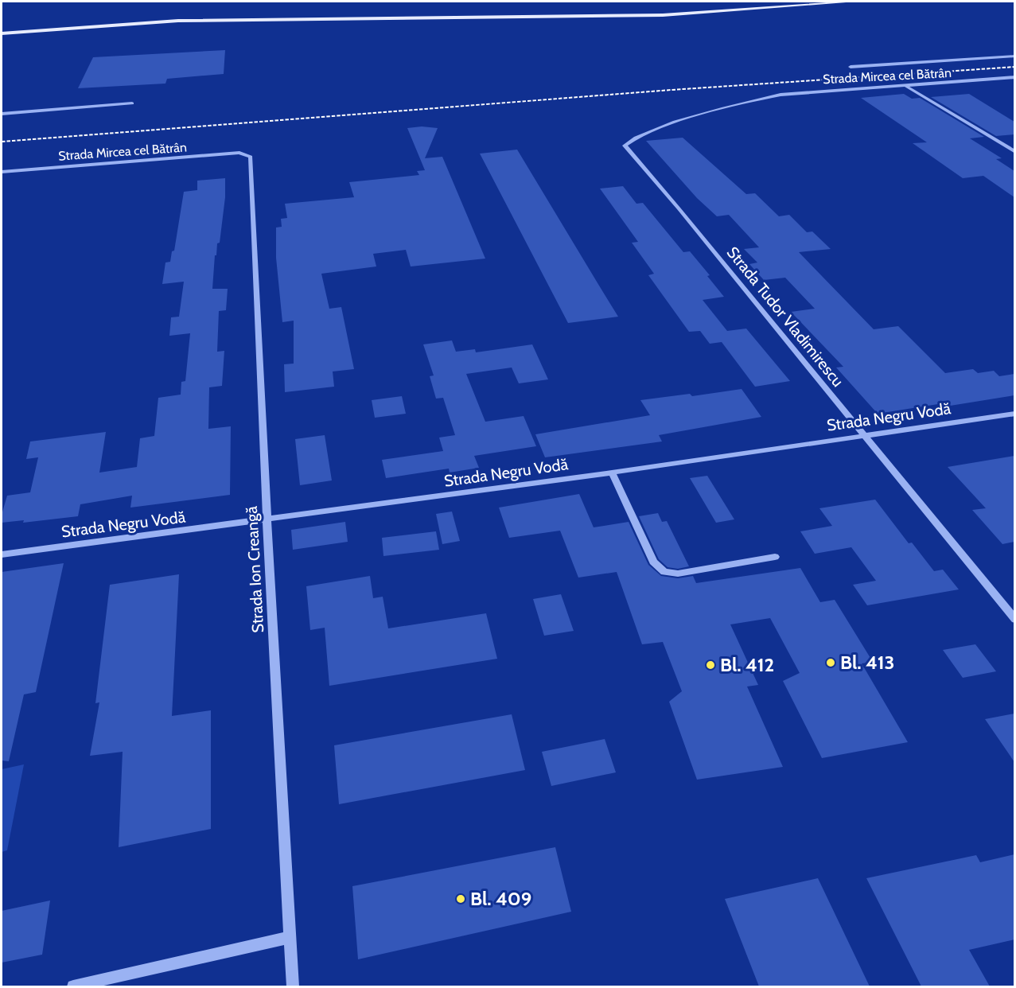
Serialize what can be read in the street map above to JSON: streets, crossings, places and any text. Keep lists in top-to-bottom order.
{
  "streets": {
    "street": [
      "Strada Mircea cel Bătrân",
      "Strada Tudor Vladimirescu",
      "Strada Negru Vodă",
      "Strada Ion Creangă"
    ]
  },
  "crossings": [
    ["Strada Mircea cel Bătrân", "Strada Tudor Vladimirescu"],
    ["Strada Mircea cel Bătrân", "Strada Ion Creangă"],
    ["Strada Tudor Vladimirescu", "Strada Negru Vodă"],
    ["Strada Negru Vodă", "Strada Ion Creangă"]
  ],
  "places": ["Bl. 413", "Bl. 412", "Bl. 409"]
}
